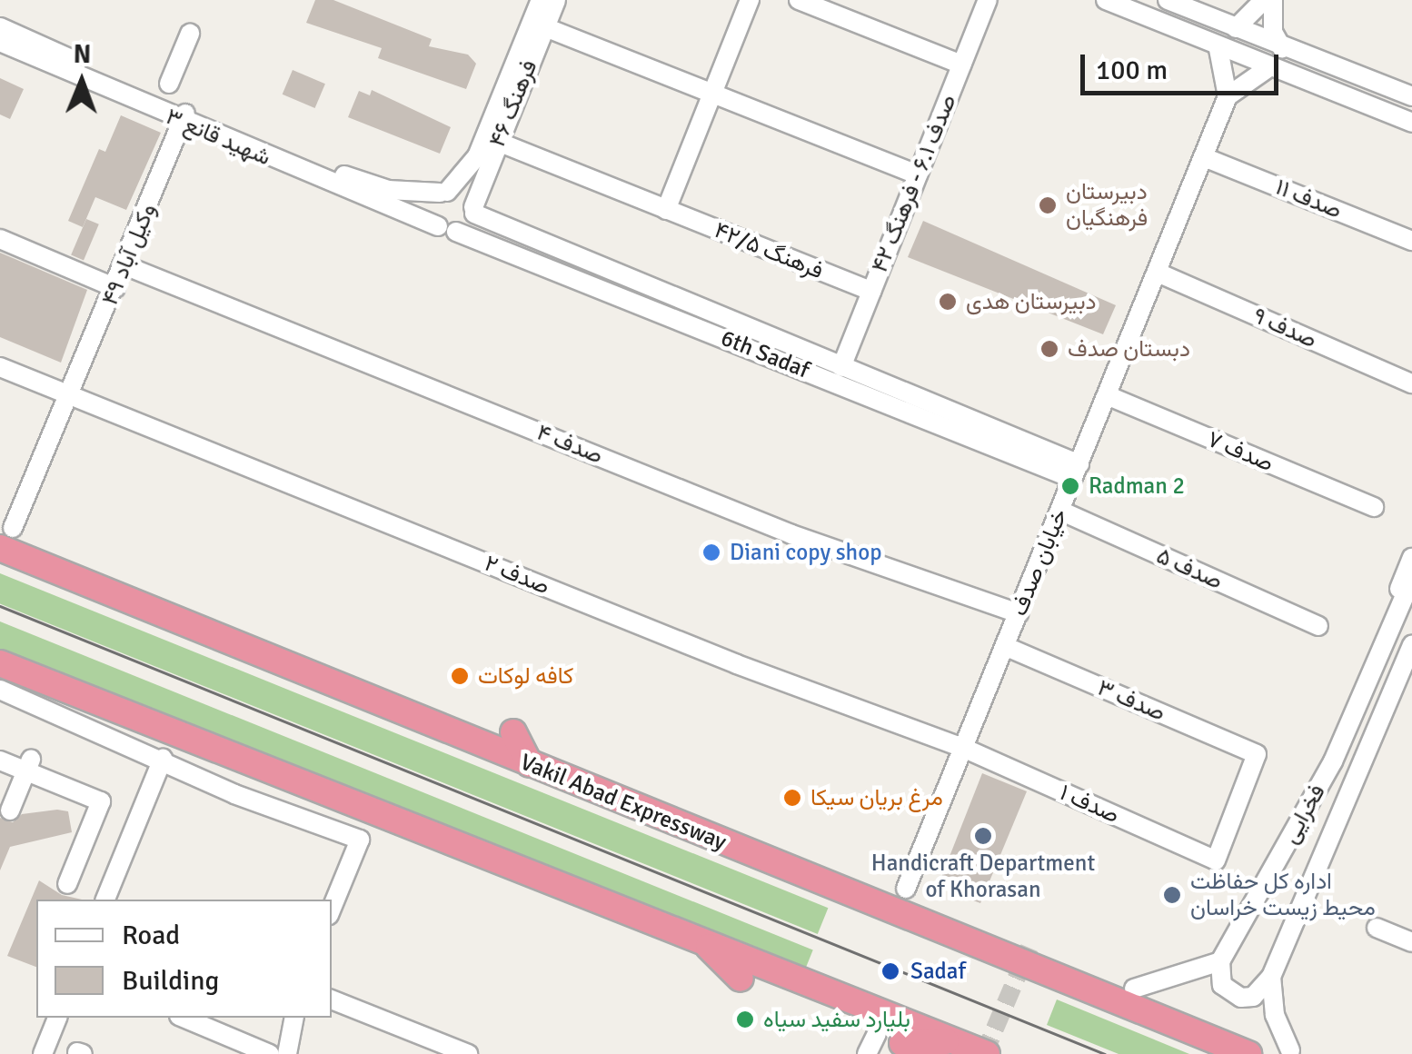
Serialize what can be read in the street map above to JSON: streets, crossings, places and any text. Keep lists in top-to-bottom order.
{
  "streets": {
    "highway": ["Vakil Abad Expressway"],
    "street": [
      "فرهنگ ۴۶",
      "شهید قانع ۳",
      "صدف ۶.۱ - فرهنگ ۴۲",
      "صدف ۱۱",
      "فرهنگ ۴۲/۵",
      "وکیل آباد ۴۹",
      "صدف ۹",
      "6th Sadaf",
      "صدف ۴",
      "صدف ۷",
      "خیابان صدف",
      "صدف ۵",
      "صدف ۲",
      "صدف ۳",
      "صدف ۱",
      "فخرایی"
    ]
  },
  "crossings": [
    ["فرهنگ ۴۶", "شهید قانع ۳"],
    ["فرهنگ ۴۶", "فرهنگ ۴۲/۵"],
    ["فرهنگ ۴۶", "6th Sadaf"],
    ["شهید قانع ۳", "وکیل آباد ۴۹"],
    ["شهید قانع ۳", "6th Sadaf"],
    ["صدف ۶.۱ - فرهنگ ۴۲", "فرهنگ ۴۲/۵"],
    ["صدف ۶.۱ - فرهنگ ۴۲", "6th Sadaf"],
    ["صدف ۱۱", "خیابان صدف"],
    ["وکیل آباد ۴۹", "صدف ۴"],
    ["وکیل آباد ۴۹", "صدف ۲"],
    ["وکیل آباد ۴۹", "Vakil Abad Expressway"],
    ["صدف ۹", "خیابان صدف"],
    ["6th Sadaf", "خیابان صدف"],
    ["صدف ۴", "خیابان صدف"],
    ["صدف ۷", "خیابان صدف"],
    ["خیابان صدف", "صدف ۵"],
    ["خیابان صدف", "صدف ۲"],
    ["خیابان صدف", "صدف ۳"],
    ["خیابان صدف", "صدف ۱"],
    ["صدف ۲", "صدف ۱"],
    ["صدف ۳", "صدف ۱"]
  ],
  "places": [
    "دبیرستان فرهنگیان",
    "دبیرستان هدی",
    "دبستان صدف",
    "Radman 2",
    "Diani copy shop",
    "کافه لوکات",
    "مرغ بریان سیکا",
    "Handicraft Department of Khorasan",
    "اداره کل حفاظت محیط زیست خراسان",
    "Sadaf",
    "بلیارد سفید سیاه"
  ],
  "legend": ["Road", "Building"],
  "scale_bar": "100 m",
  "north": "top"
}
